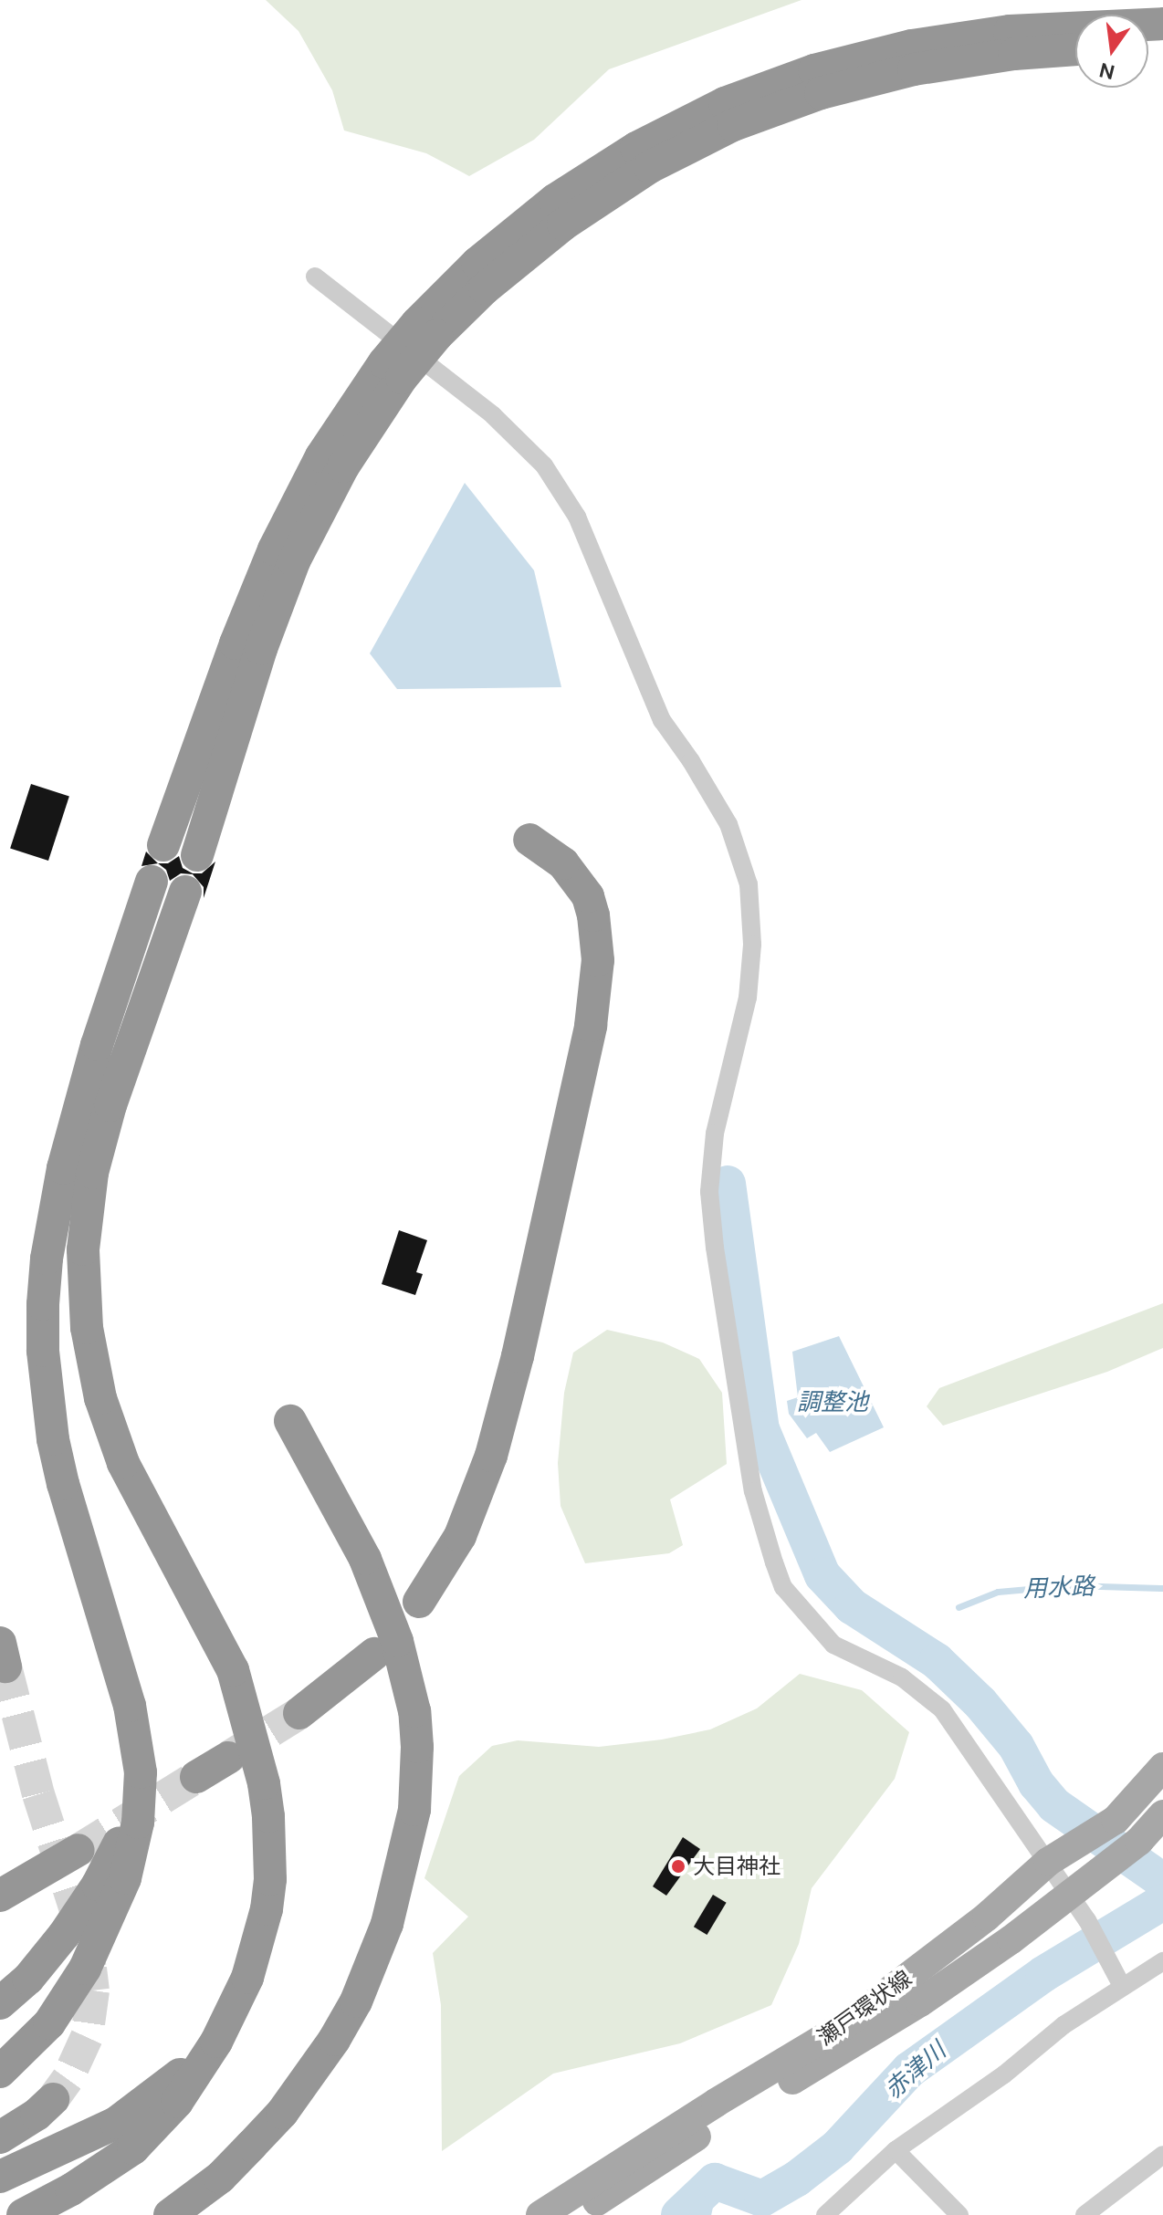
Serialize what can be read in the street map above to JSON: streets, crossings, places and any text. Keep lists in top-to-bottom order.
{
  "streets": {
    "main road": ["瀬戸環状線"]
  },
  "water": ["調整池", "用水路", "赤津川"],
  "places": ["大目神社"],
  "north": "bottom"
}
